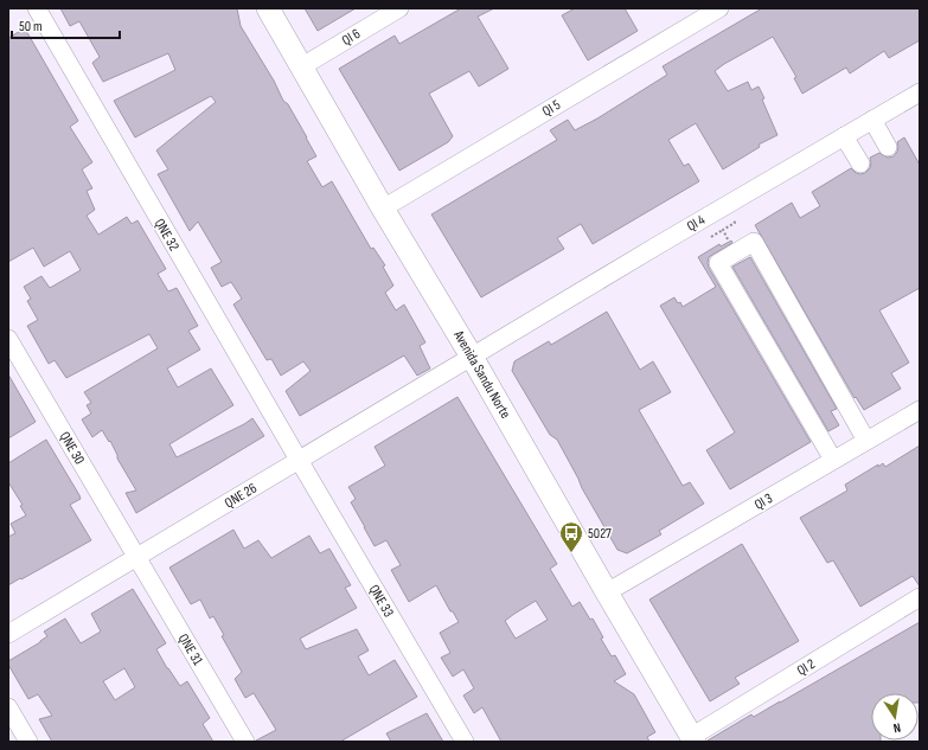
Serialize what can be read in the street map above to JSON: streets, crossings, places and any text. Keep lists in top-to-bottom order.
{
  "streets": {
    "main road": ["Avenida Sandu Norte"],
    "street": [
      "QI 6",
      "QI 5",
      "QI 4",
      "QNE 32",
      "QNE 30",
      "QNE 26",
      "QI 3",
      "QNE 33",
      "QNE 31",
      "QI 2"
    ]
  },
  "crossings": [
    ["QI 6", "Avenida Sandu Norte"],
    ["QI 5", "Avenida Sandu Norte"],
    ["QI 4", "Avenida Sandu Norte"],
    ["QI 4", "QNE 26"],
    ["QNE 32", "QNE 26"],
    ["QNE 32", "QNE 33"],
    ["Avenida Sandu Norte", "QNE 26"],
    ["Avenida Sandu Norte", "QI 3"],
    ["Avenida Sandu Norte", "QI 2"],
    ["QNE 30", "QNE 26"],
    ["QNE 30", "QNE 31"],
    ["QNE 26", "QNE 33"],
    ["QNE 26", "QNE 31"]
  ],
  "places": {
    "bus stop": ["5027"]
  },
  "scale_bar": "50 m",
  "north": "bottom"
}
